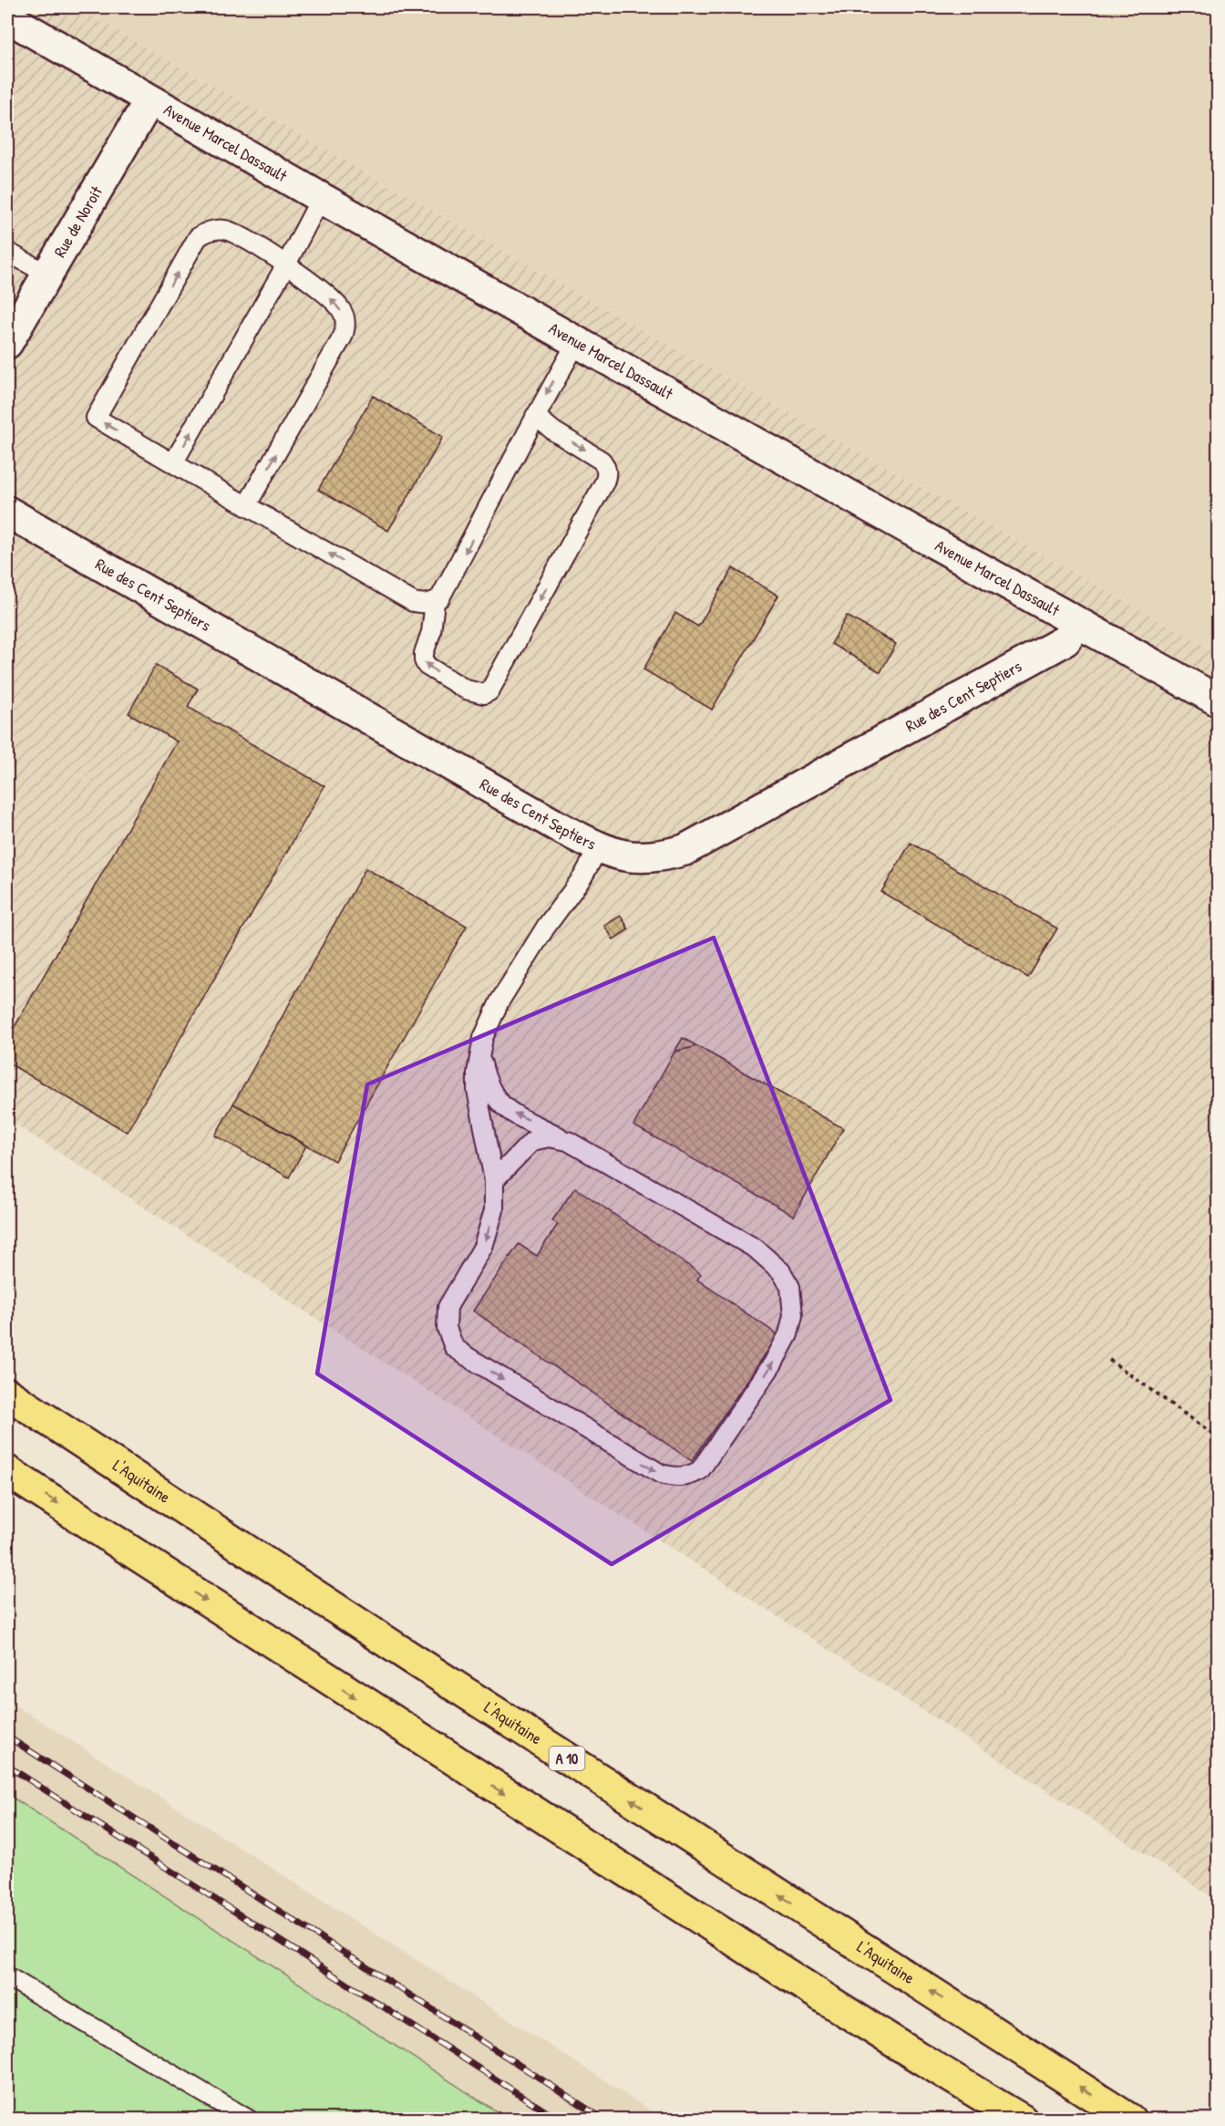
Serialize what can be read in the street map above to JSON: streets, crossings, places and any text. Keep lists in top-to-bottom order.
{
  "streets": {
    "highway": ["L'Aquitaine", "A 10"],
    "street": ["Avenue Marcel Dassault", "Rue de Noroit", "Rue des Cent Septiers"]
  },
  "crossings": [
    ["Avenue Marcel Dassault", "Rue de Noroit"],
    ["Avenue Marcel Dassault", "Rue des Cent Septiers"]
  ]
}
